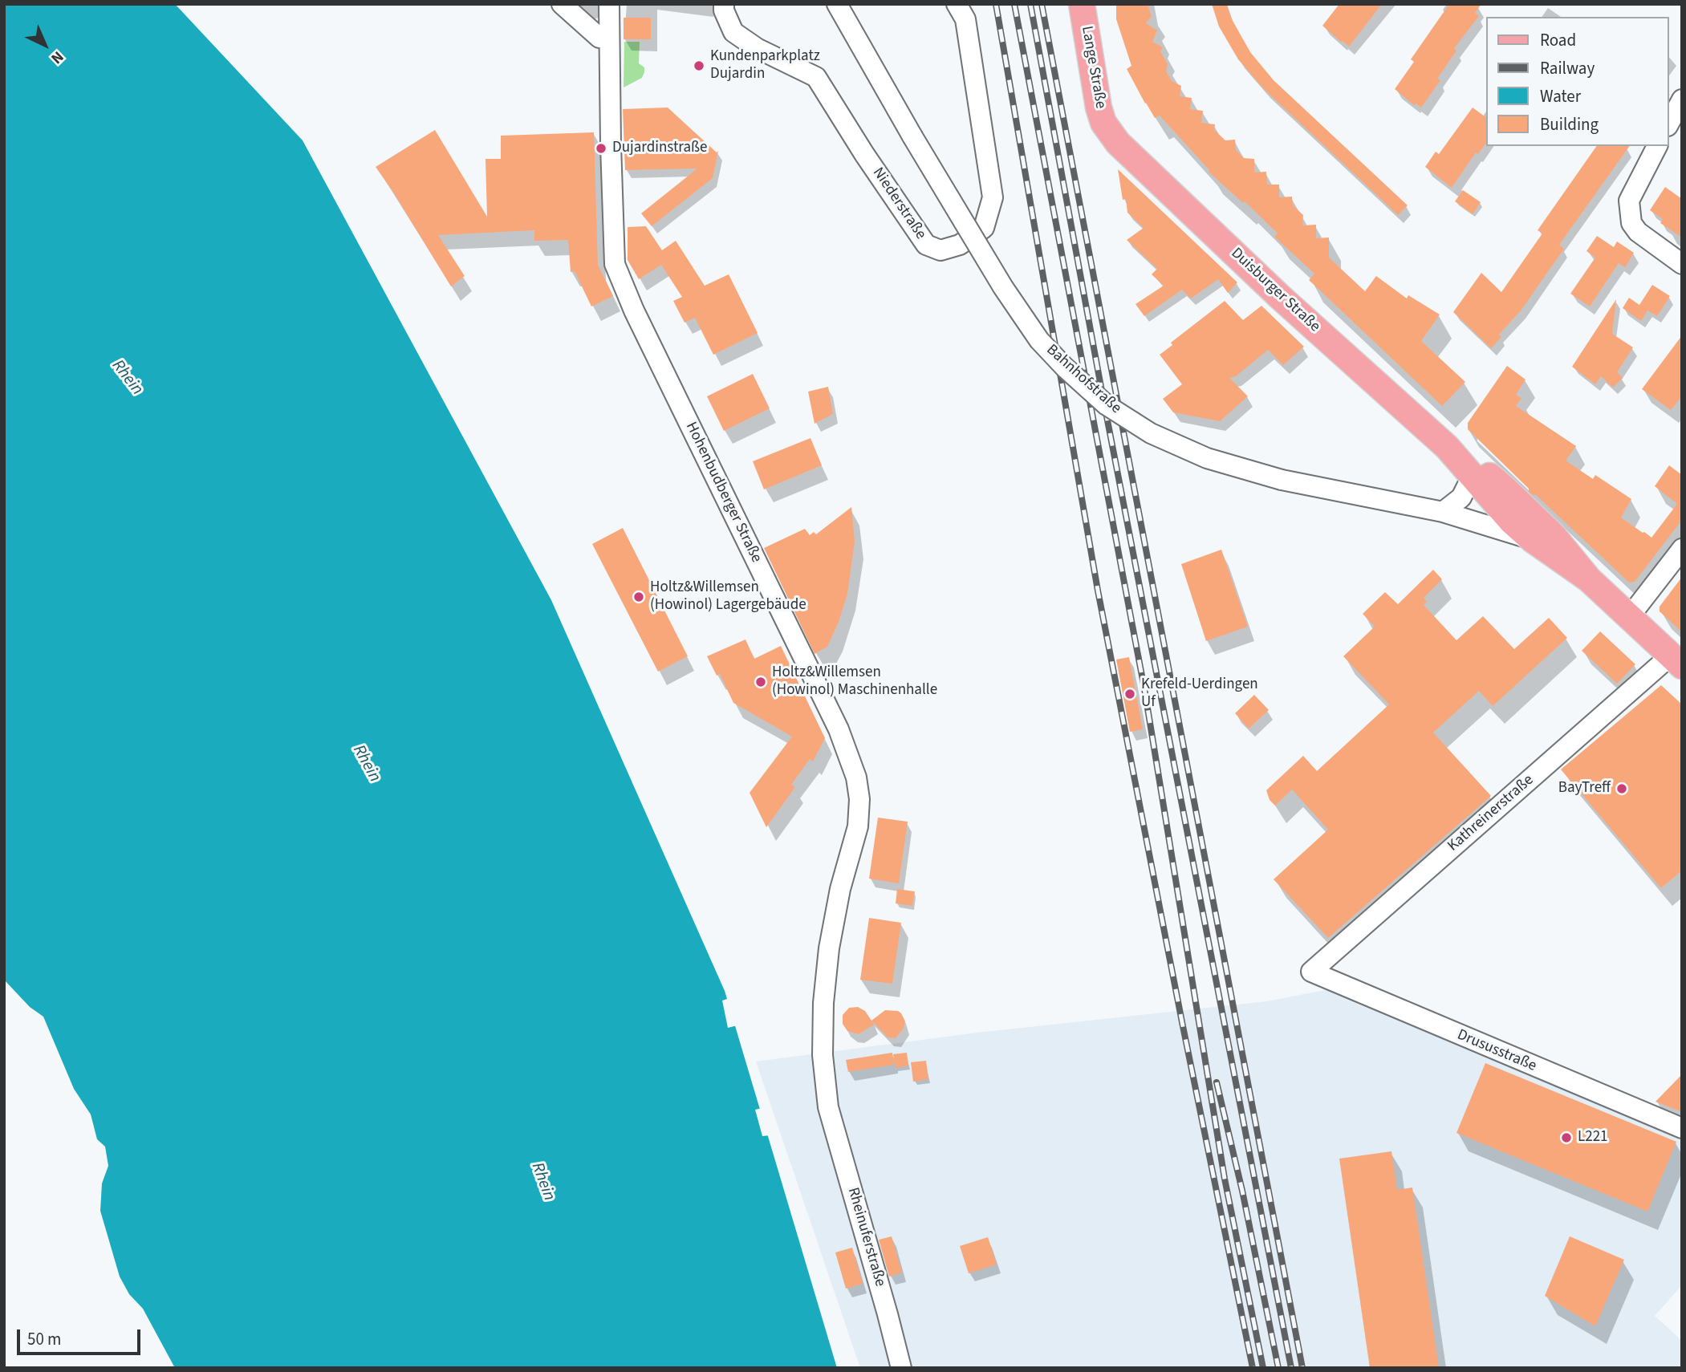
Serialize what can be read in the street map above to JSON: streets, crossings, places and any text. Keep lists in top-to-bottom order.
{
  "streets": {
    "main road": ["Lange Straße", "Duisburger Straße", "Bahnhofstraße"],
    "street": [
      "Niederstraße",
      "Hohenbudberger Straße",
      "Kathreinerstraße",
      "Drususstraße",
      "Rheinuferstraße"
    ]
  },
  "crossings": [
    ["Lange Straße", "Duisburger Straße"],
    ["Duisburger Straße", "Bahnhofstraße"],
    ["Duisburger Straße", "Kathreinerstraße"],
    ["Hohenbudberger Straße", "Rheinuferstraße"],
    ["Kathreinerstraße", "Drususstraße"]
  ],
  "water": ["Rhein"],
  "places": [
    "Kundenparkplatz Dujardin",
    "Dujardinstraße",
    "Holtz&Willemsen (Howinol) Lagergebäude",
    "Holtz&Willemsen (Howinol) Maschinenhalle",
    "Krefeld-Uerdingen Uf",
    "BayTreff",
    "L221"
  ],
  "legend": [
    "Road",
    "Railway",
    "Water",
    "Building"
  ],
  "scale_bar": "50 m",
  "north": "bottom right"
}
